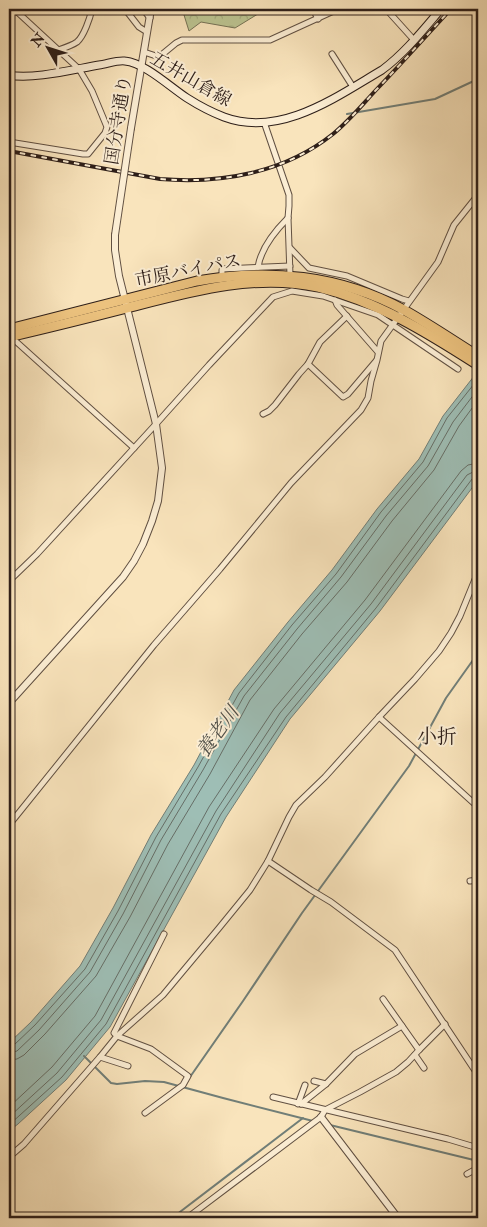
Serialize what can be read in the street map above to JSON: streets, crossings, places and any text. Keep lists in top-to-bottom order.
{
  "streets": {
    "highway": ["市原バイパス"],
    "main road": ["五井山倉線"],
    "street": ["国分寺通り"]
  },
  "crossings": [
    ["五井山倉線", "国分寺通り"],
    ["国分寺通り", "市原バイパス"]
  ],
  "districts": ["小折"],
  "water": ["養老川"],
  "north": "top left"
}
